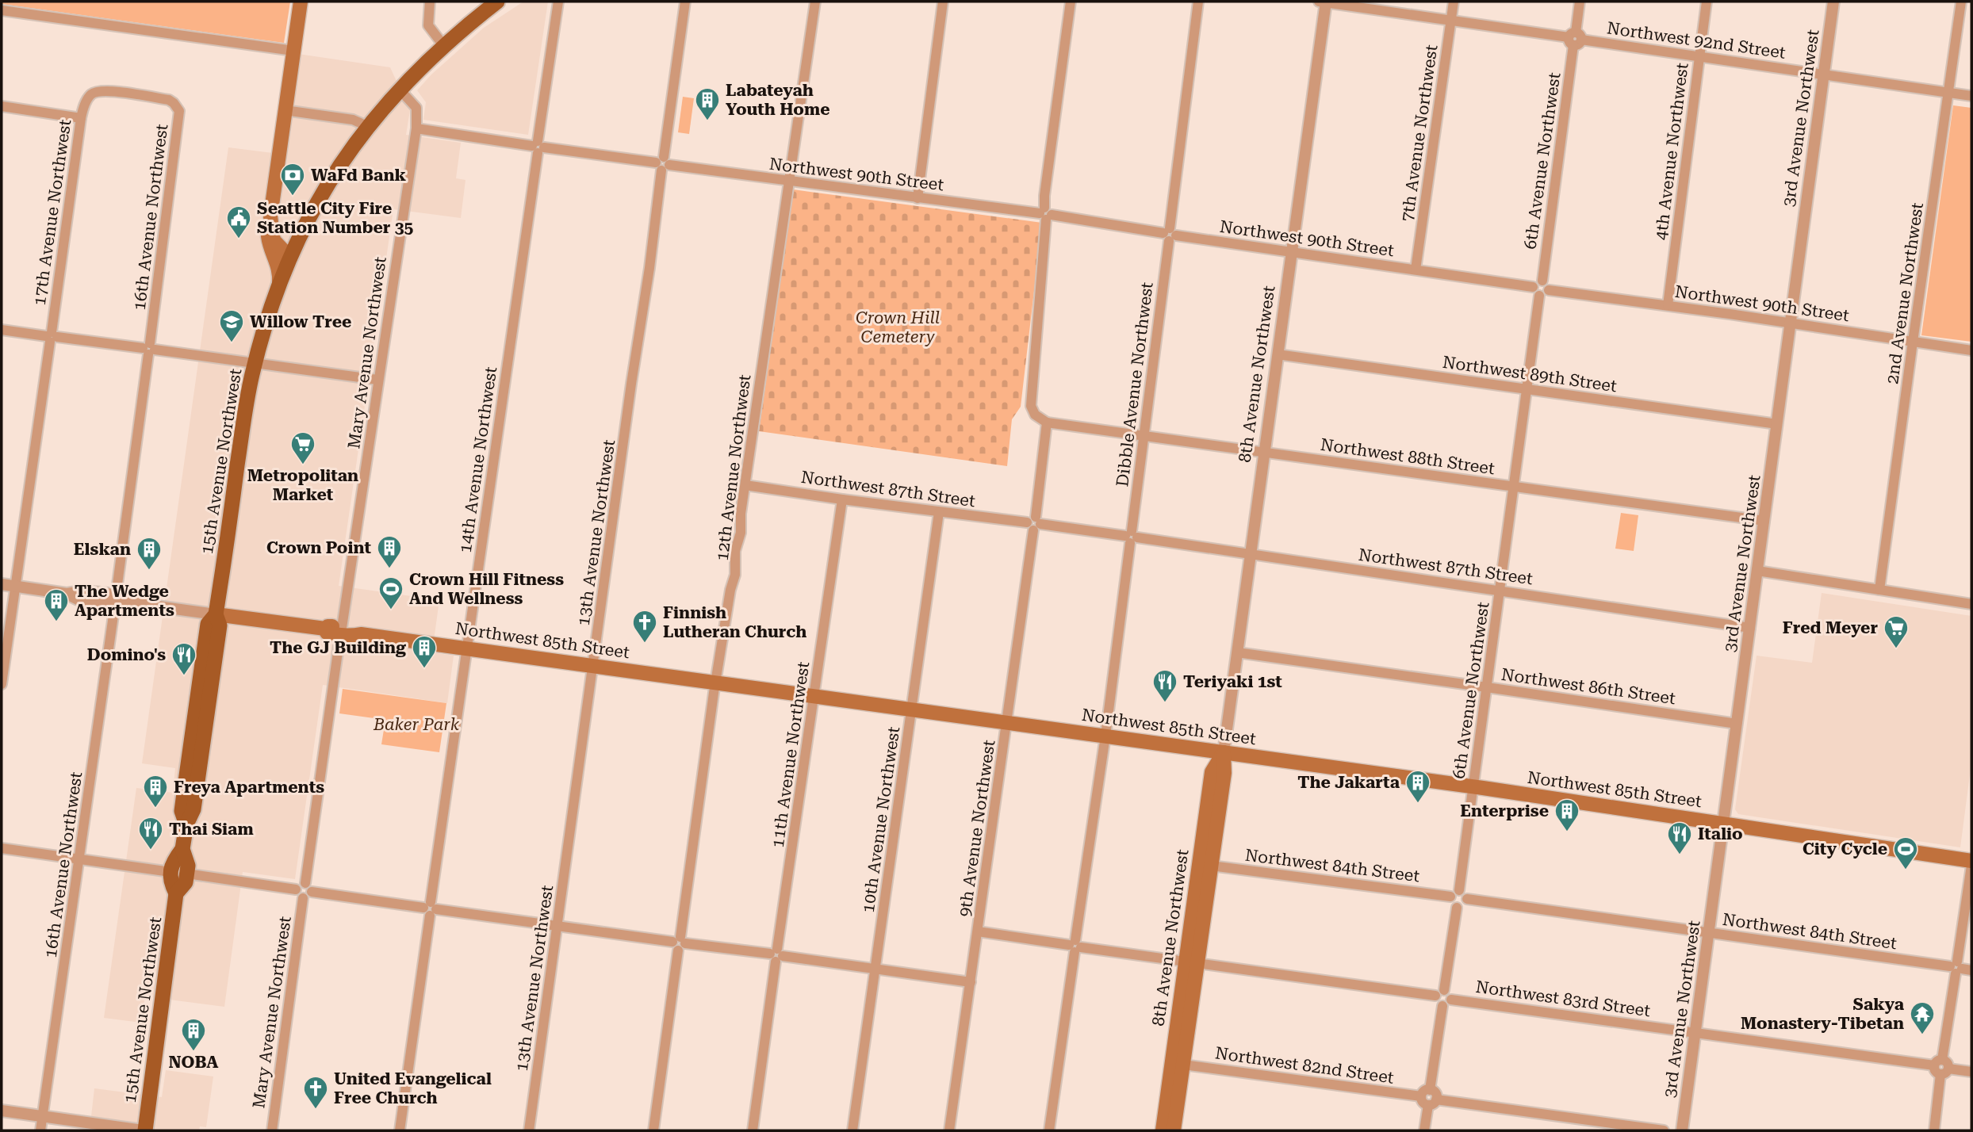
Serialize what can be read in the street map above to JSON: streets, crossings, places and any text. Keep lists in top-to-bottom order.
{
  "streets": {
    "main road": ["8th Avenue Northwest", "15th Avenue Northwest", "Northwest 85th Street"],
    "street": [
      "Northwest 92nd Street",
      "3rd Avenue Northwest",
      "7th Avenue Northwest",
      "4th Avenue Northwest",
      "6th Avenue Northwest",
      "Northwest 90th Street",
      "17th Avenue Northwest",
      "16th Avenue Northwest",
      "2nd Avenue Northwest",
      "Mary Avenue Northwest",
      "Northwest 89th Street",
      "Dibble Avenue Northwest",
      "Northwest 88th Street",
      "14th Avenue Northwest",
      "12th Avenue Northwest",
      "Northwest 87th Street",
      "13th Avenue Northwest",
      "Northwest 86th Street",
      "11th Avenue Northwest",
      "10th Avenue Northwest",
      "9th Avenue Northwest",
      "Northwest 84th Street",
      "Northwest 83rd Street",
      "Northwest 82nd Street"
    ]
  },
  "crossings": [
    ["Northwest 92nd Street", "3rd Avenue Northwest"],
    ["Northwest 92nd Street", "7th Avenue Northwest"],
    ["Northwest 92nd Street", "4th Avenue Northwest"],
    ["Northwest 92nd Street", "6th Avenue Northwest"],
    ["Northwest 92nd Street", "2nd Avenue Northwest"],
    ["Northwest 92nd Street", "8th Avenue Northwest"],
    ["3rd Avenue Northwest", "Northwest 90th Street"],
    ["3rd Avenue Northwest", "Northwest 89th Street"],
    ["3rd Avenue Northwest", "Northwest 88th Street"],
    ["3rd Avenue Northwest", "Northwest 87th Street"],
    ["3rd Avenue Northwest", "Northwest 85th Street"],
    ["3rd Avenue Northwest", "Northwest 86th Street"],
    ["3rd Avenue Northwest", "Northwest 84th Street"],
    ["3rd Avenue Northwest", "Northwest 83rd Street"],
    ["7th Avenue Northwest", "Northwest 90th Street"],
    ["4th Avenue Northwest", "Northwest 90th Street"],
    ["6th Avenue Northwest", "Northwest 90th Street"],
    ["6th Avenue Northwest", "Northwest 89th Street"],
    ["6th Avenue Northwest", "Northwest 88th Street"],
    ["6th Avenue Northwest", "Northwest 87th Street"],
    ["6th Avenue Northwest", "Northwest 85th Street"],
    ["6th Avenue Northwest", "Northwest 86th Street"],
    ["6th Avenue Northwest", "Northwest 84th Street"],
    ["Northwest 90th Street", "2nd Avenue Northwest"],
    ["Northwest 90th Street", "Mary Avenue Northwest"],
    ["Northwest 90th Street", "8th Avenue Northwest"],
    ["Northwest 90th Street", "Dibble Avenue Northwest"],
    ["Northwest 90th Street", "14th Avenue Northwest"],
    ["Northwest 90th Street", "12th Avenue Northwest"],
    ["Northwest 90th Street", "13th Avenue Northwest"],
    ["17th Avenue Northwest", "16th Avenue Northwest"],
    ["17th Avenue Northwest", "Northwest 85th Street"],
    ["16th Avenue Northwest", "Northwest 85th Street"],
    ["Mary Avenue Northwest", "15th Avenue Northwest"],
    ["Mary Avenue Northwest", "Northwest 85th Street"],
    ["8th Avenue Northwest", "Northwest 89th Street"],
    ["8th Avenue Northwest", "Northwest 88th Street"],
    ["8th Avenue Northwest", "Northwest 87th Street"],
    ["8th Avenue Northwest", "Northwest 85th Street"],
    ["8th Avenue Northwest", "Northwest 86th Street"],
    ["8th Avenue Northwest", "Northwest 84th Street"],
    ["8th Avenue Northwest", "Northwest 82nd Street"],
    ["Dibble Avenue Northwest", "Northwest 88th Street"],
    ["Dibble Avenue Northwest", "Northwest 87th Street"],
    ["Dibble Avenue Northwest", "Northwest 85th Street"],
    ["Northwest 88th Street", "9th Avenue Northwest"],
    ["14th Avenue Northwest", "Northwest 85th Street"],
    ["15th Avenue Northwest", "Northwest 85th Street"],
    ["12th Avenue Northwest", "Northwest 87th Street"],
    ["12th Avenue Northwest", "Northwest 85th Street"],
    ["Northwest 87th Street", "11th Avenue Northwest"],
    ["Northwest 87th Street", "10th Avenue Northwest"],
    ["Northwest 87th Street", "9th Avenue Northwest"],
    ["13th Avenue Northwest", "Northwest 85th Street"],
    ["Northwest 85th Street", "11th Avenue Northwest"],
    ["Northwest 85th Street", "10th Avenue Northwest"],
    ["Northwest 85th Street", "9th Avenue Northwest"]
  ],
  "parks": ["Crown Hill Cemetery", "Baker Park"],
  "places": {
    "building": [
      "Labateyah Youth Home",
      "Crown Point",
      "Elskan",
      "The Wedge Apartments",
      "The GJ Building",
      "The Jakarta",
      "Freya Apartments",
      "Enterprise",
      "NOBA"
    ],
    "bank": ["WaFd Bank"],
    "public building": ["Seattle City Fire Station Number 35"],
    "school or university": ["Willow Tree"],
    "supermarket": ["Metropolitan Market", "Fred Meyer"],
    "sports": ["Crown Hill Fitness And Wellness", "City Cycle"],
    "church": ["Finnish Lutheran Church", "United Evangelical Free Church"],
    "restaurant": [
      "Domino's",
      "Teriyaki 1st",
      "Thai Siam",
      "Italio"
    ],
    "temple": ["Sakya Monastery-Tibetan"]
  }
}
